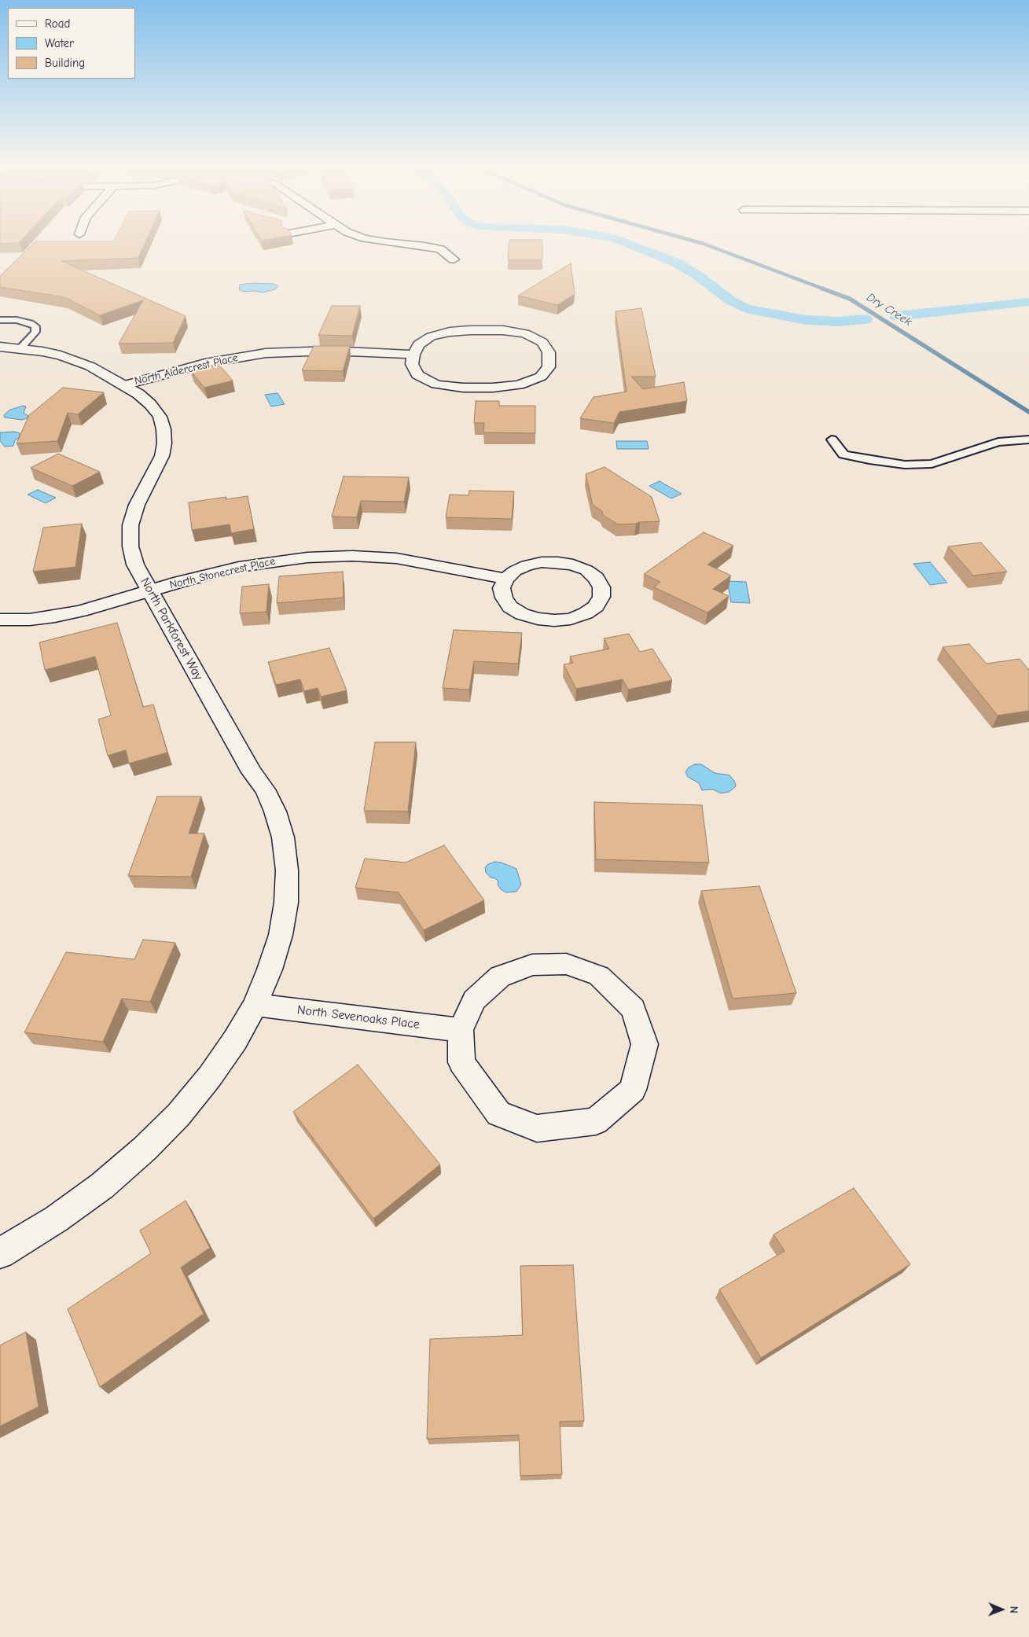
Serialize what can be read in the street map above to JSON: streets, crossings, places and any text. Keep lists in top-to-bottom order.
{
  "streets": {
    "street": [
      "North Aldercrest Place",
      "North Stonecrest Place",
      "North Parkforest Way",
      "North Sevenoaks Place"
    ]
  },
  "crossings": [
    ["North Aldercrest Place", "North Parkforest Way"],
    ["North Stonecrest Place", "North Parkforest Way"],
    ["North Parkforest Way", "North Sevenoaks Place"]
  ],
  "water": ["Dry Creek"],
  "legend": ["Road", "Water", "Building"],
  "north": "right"
}
